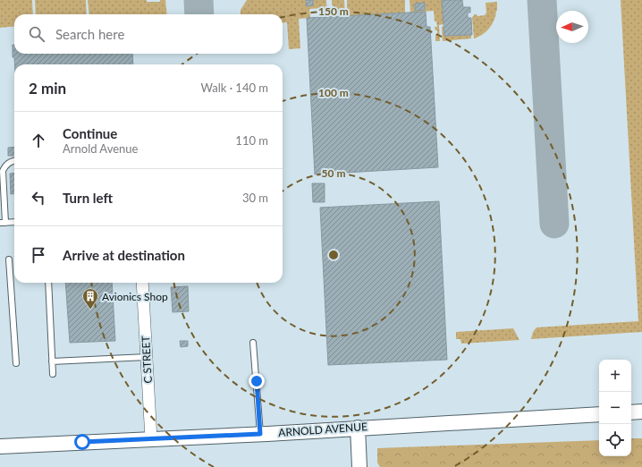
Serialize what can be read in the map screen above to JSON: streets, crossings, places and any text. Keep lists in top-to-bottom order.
{
  "streets": {
    "street": ["C STREET", "ARNOLD AVENUE"]
  },
  "crossings": [
    ["C STREET", "ARNOLD AVENUE"]
  ],
  "places": {
    "building": ["Avionics Shop"]
  },
  "north": "left",
  "page": {
    "search": "Search here",
    "heading": ["2 min", "Walk · 140 m"],
    "list": [
      ["Continue", "Arnold Avenue", "110 m"],
      ["Turn left", "30 m"],
      "Arrive at destination"
    ],
    "map_buttons": ["+", "−"]
  },
  "rings": ["150 m", "100 m", "50 m"]
}
